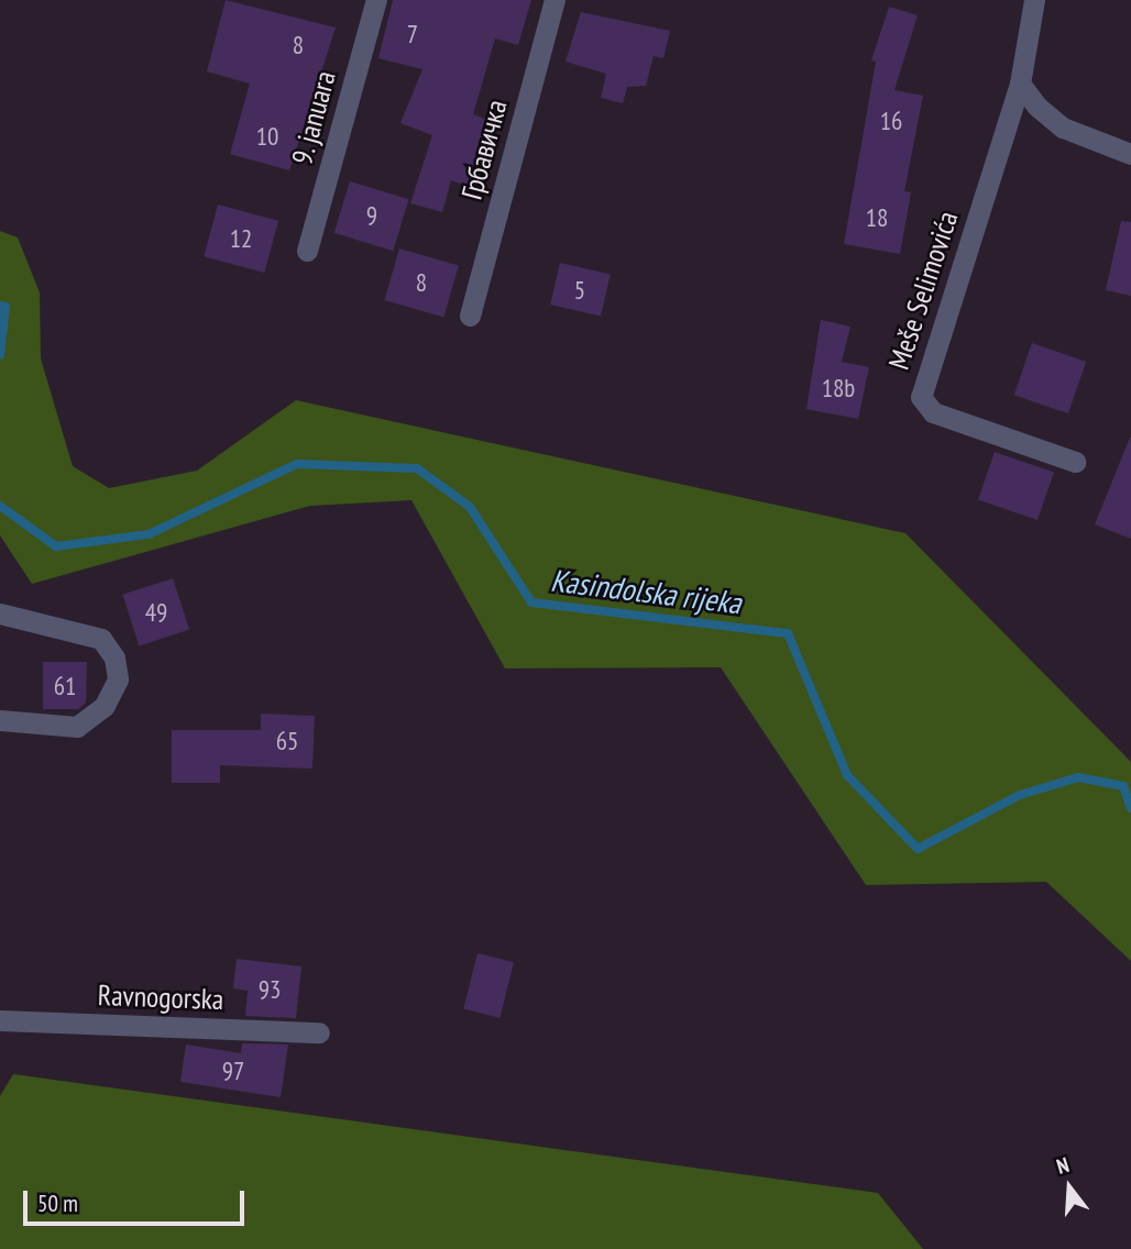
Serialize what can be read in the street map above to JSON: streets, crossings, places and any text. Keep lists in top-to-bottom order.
{
  "streets": {
    "street": [
      "9. januara",
      "Грбавичка",
      "Meše Selimovića",
      "Ravnogorska"
    ]
  },
  "water": ["Kasindolska rijeka"],
  "house_numbers": [
    "7",
    "8",
    "16",
    "10",
    "9",
    "18",
    "12",
    "8",
    "5",
    "18b",
    "49",
    "61",
    "65",
    "93",
    "97"
  ],
  "scale_bar": "50 m",
  "north": "top"
}
